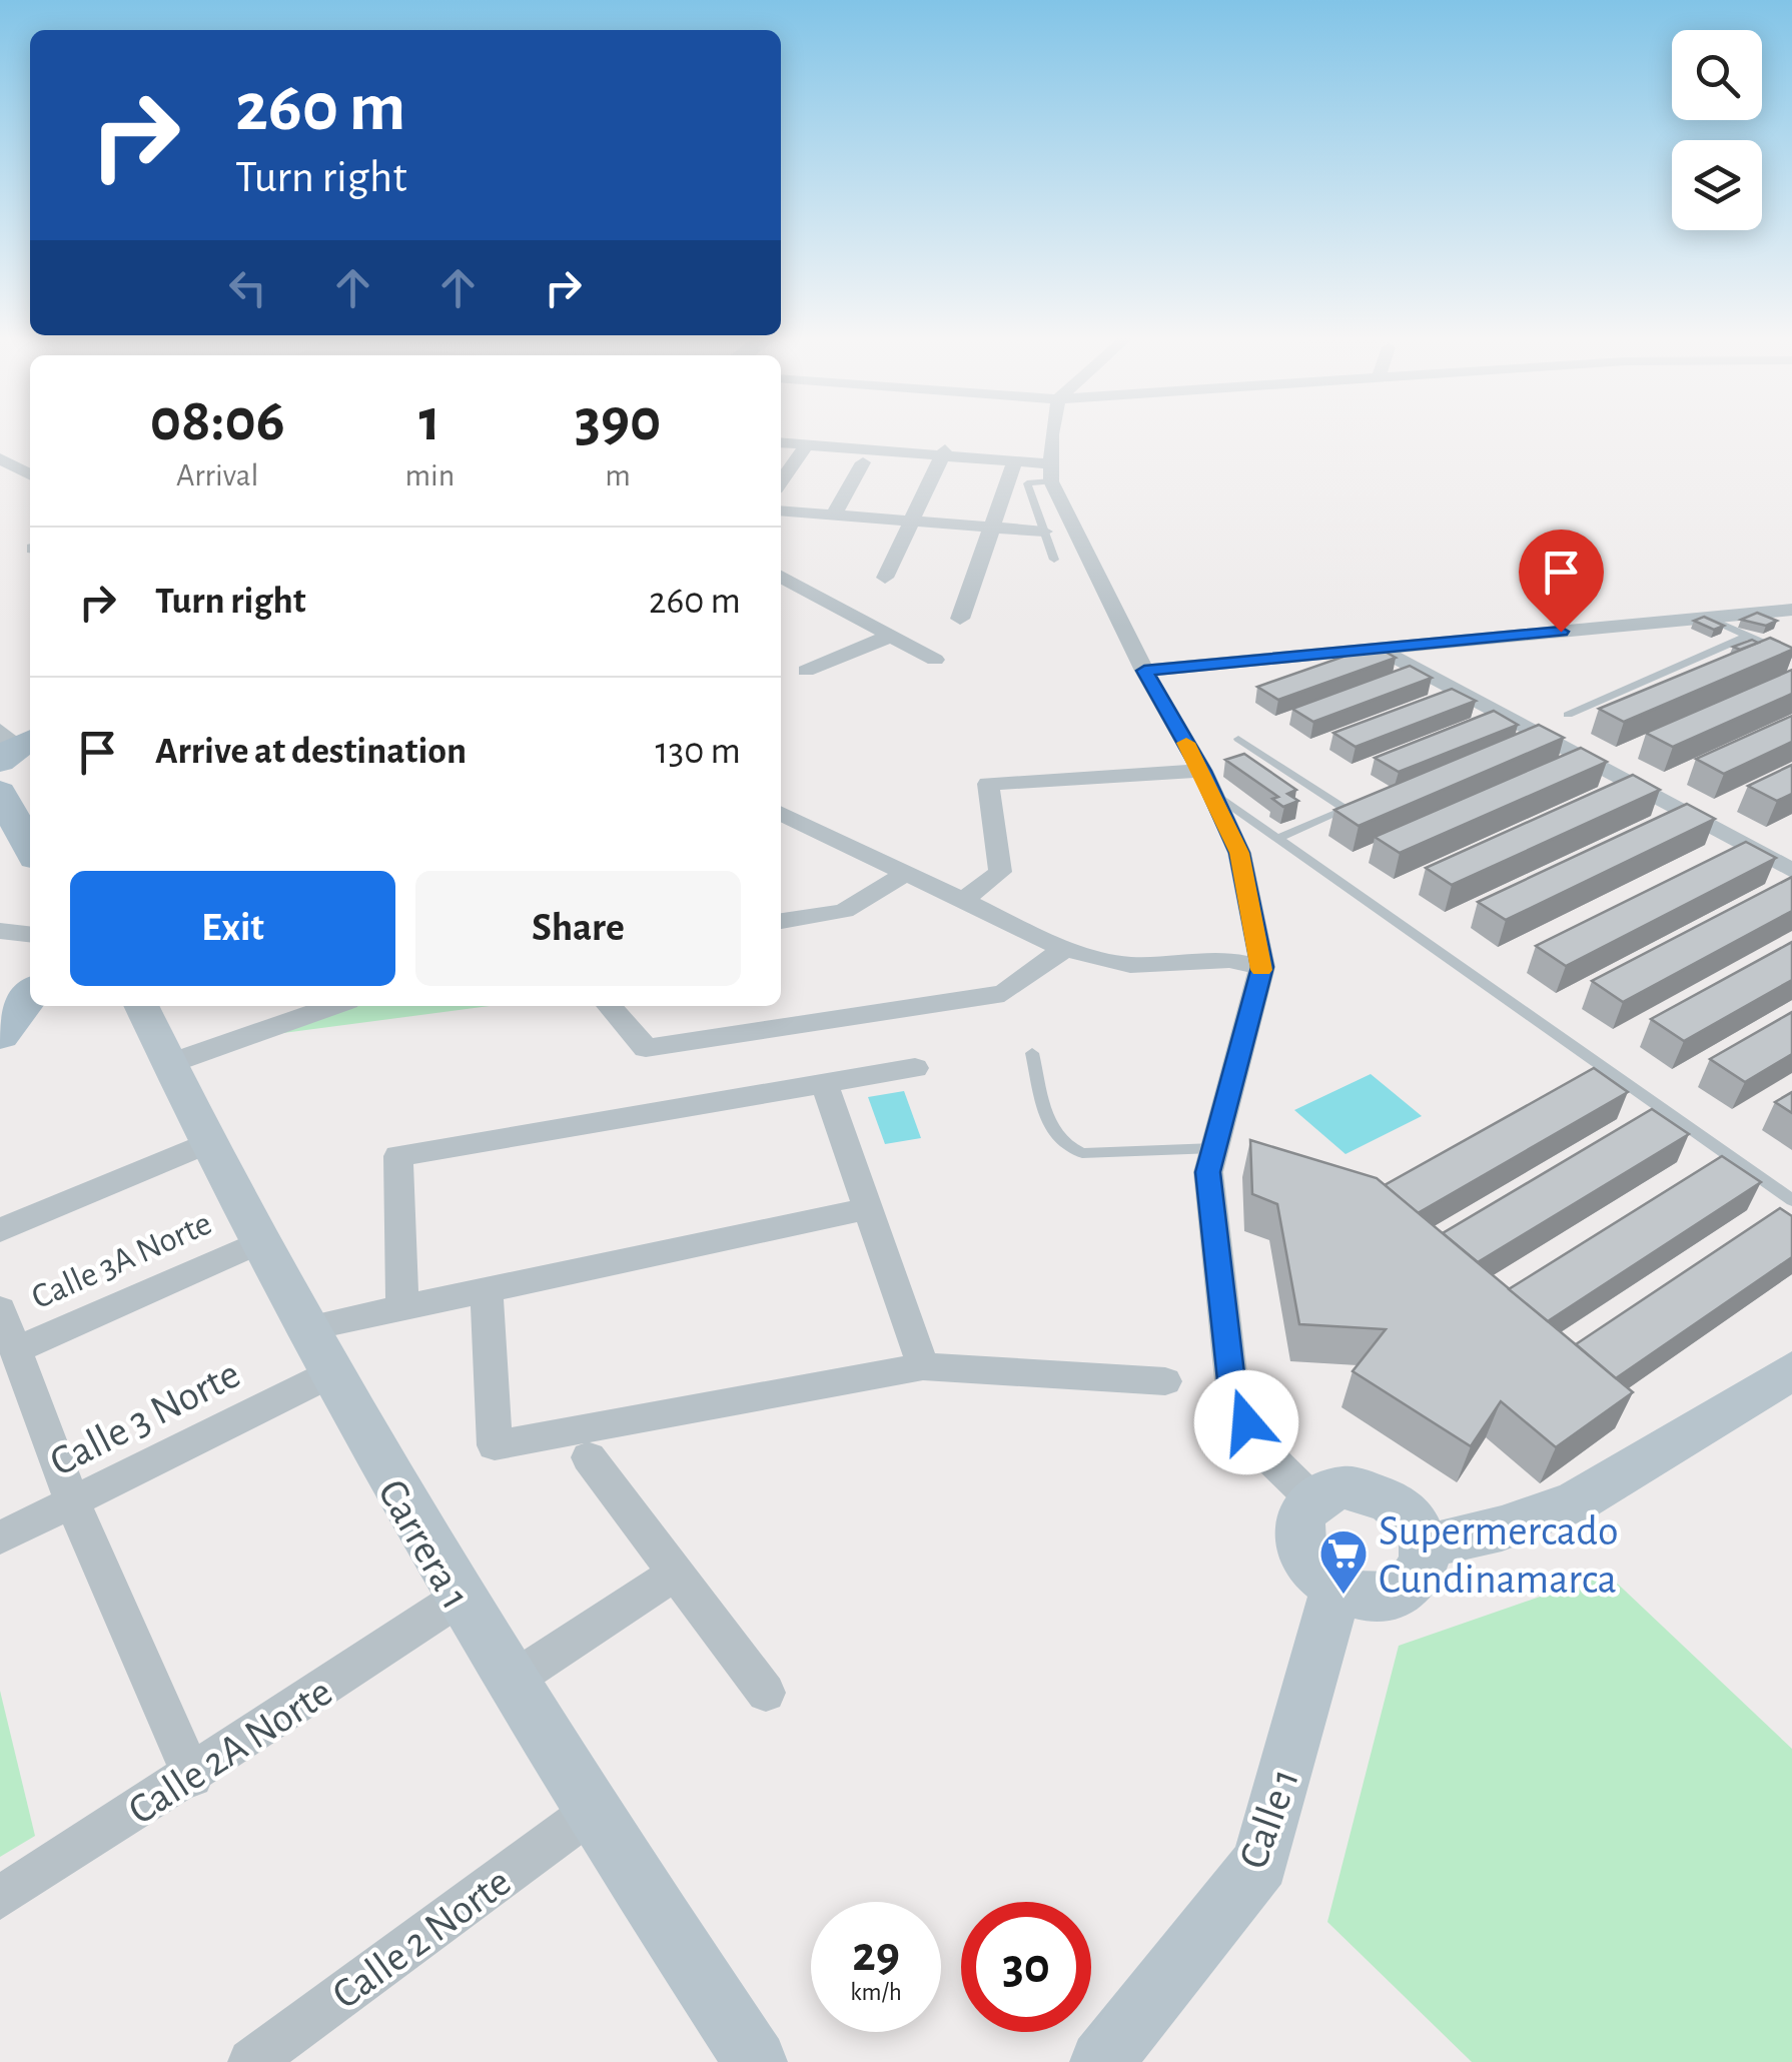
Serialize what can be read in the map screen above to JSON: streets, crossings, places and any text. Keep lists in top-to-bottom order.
{
  "streets": {
    "street": [
      "Calle 3A Norte",
      "Calle 3 Norte",
      "Carrera 1",
      "Calle 2A Norte",
      "Calle 1",
      "Calle 2 Norte"
    ]
  },
  "crossings": [
    ["Calle 3A Norte", "Carrera 1"],
    ["Calle 3 Norte", "Carrera 1"],
    ["Carrera 1", "Calle 2A Norte"],
    ["Carrera 1", "Calle 2 Norte"]
  ],
  "places": {
    "supermarket": ["Supermercado Cundinamarca"]
  },
  "page": {
    "turn": ["260 m", "Turn right"],
    "eta": [
      "08:06",
      "Arrival",
      "1",
      "min",
      "390",
      "m"
    ],
    "list": [
      {
        "name": "Turn right",
        "value": "260 m"
      },
      {
        "name": "Arrive at destination",
        "value": "130 m"
      }
    ],
    "buttons": ["Exit", "Share"],
    "speed": "29 km/h",
    "limit": "30"
  }
}
